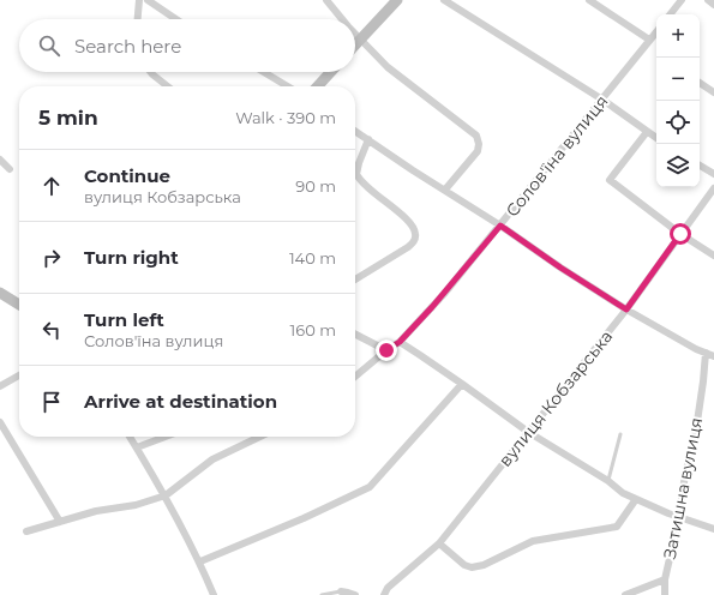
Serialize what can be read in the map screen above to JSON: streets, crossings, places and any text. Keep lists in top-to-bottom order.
{
  "streets": {
    "street": ["Солов'їна вулиця", "вулиця Кобзарська", "Затишна вулиця"]
  },
  "page": {
    "map_buttons": ["+", "−"],
    "search": "Search here",
    "heading": ["5 min", "Walk · 390 m"],
    "list": [
      ["Continue", "вулиця Кобзарська", "90 m"],
      ["Turn right", "140 m"],
      ["Turn left", "Солов'їна вулиця", "160 m"],
      "Arrive at destination"
    ]
  }
}
